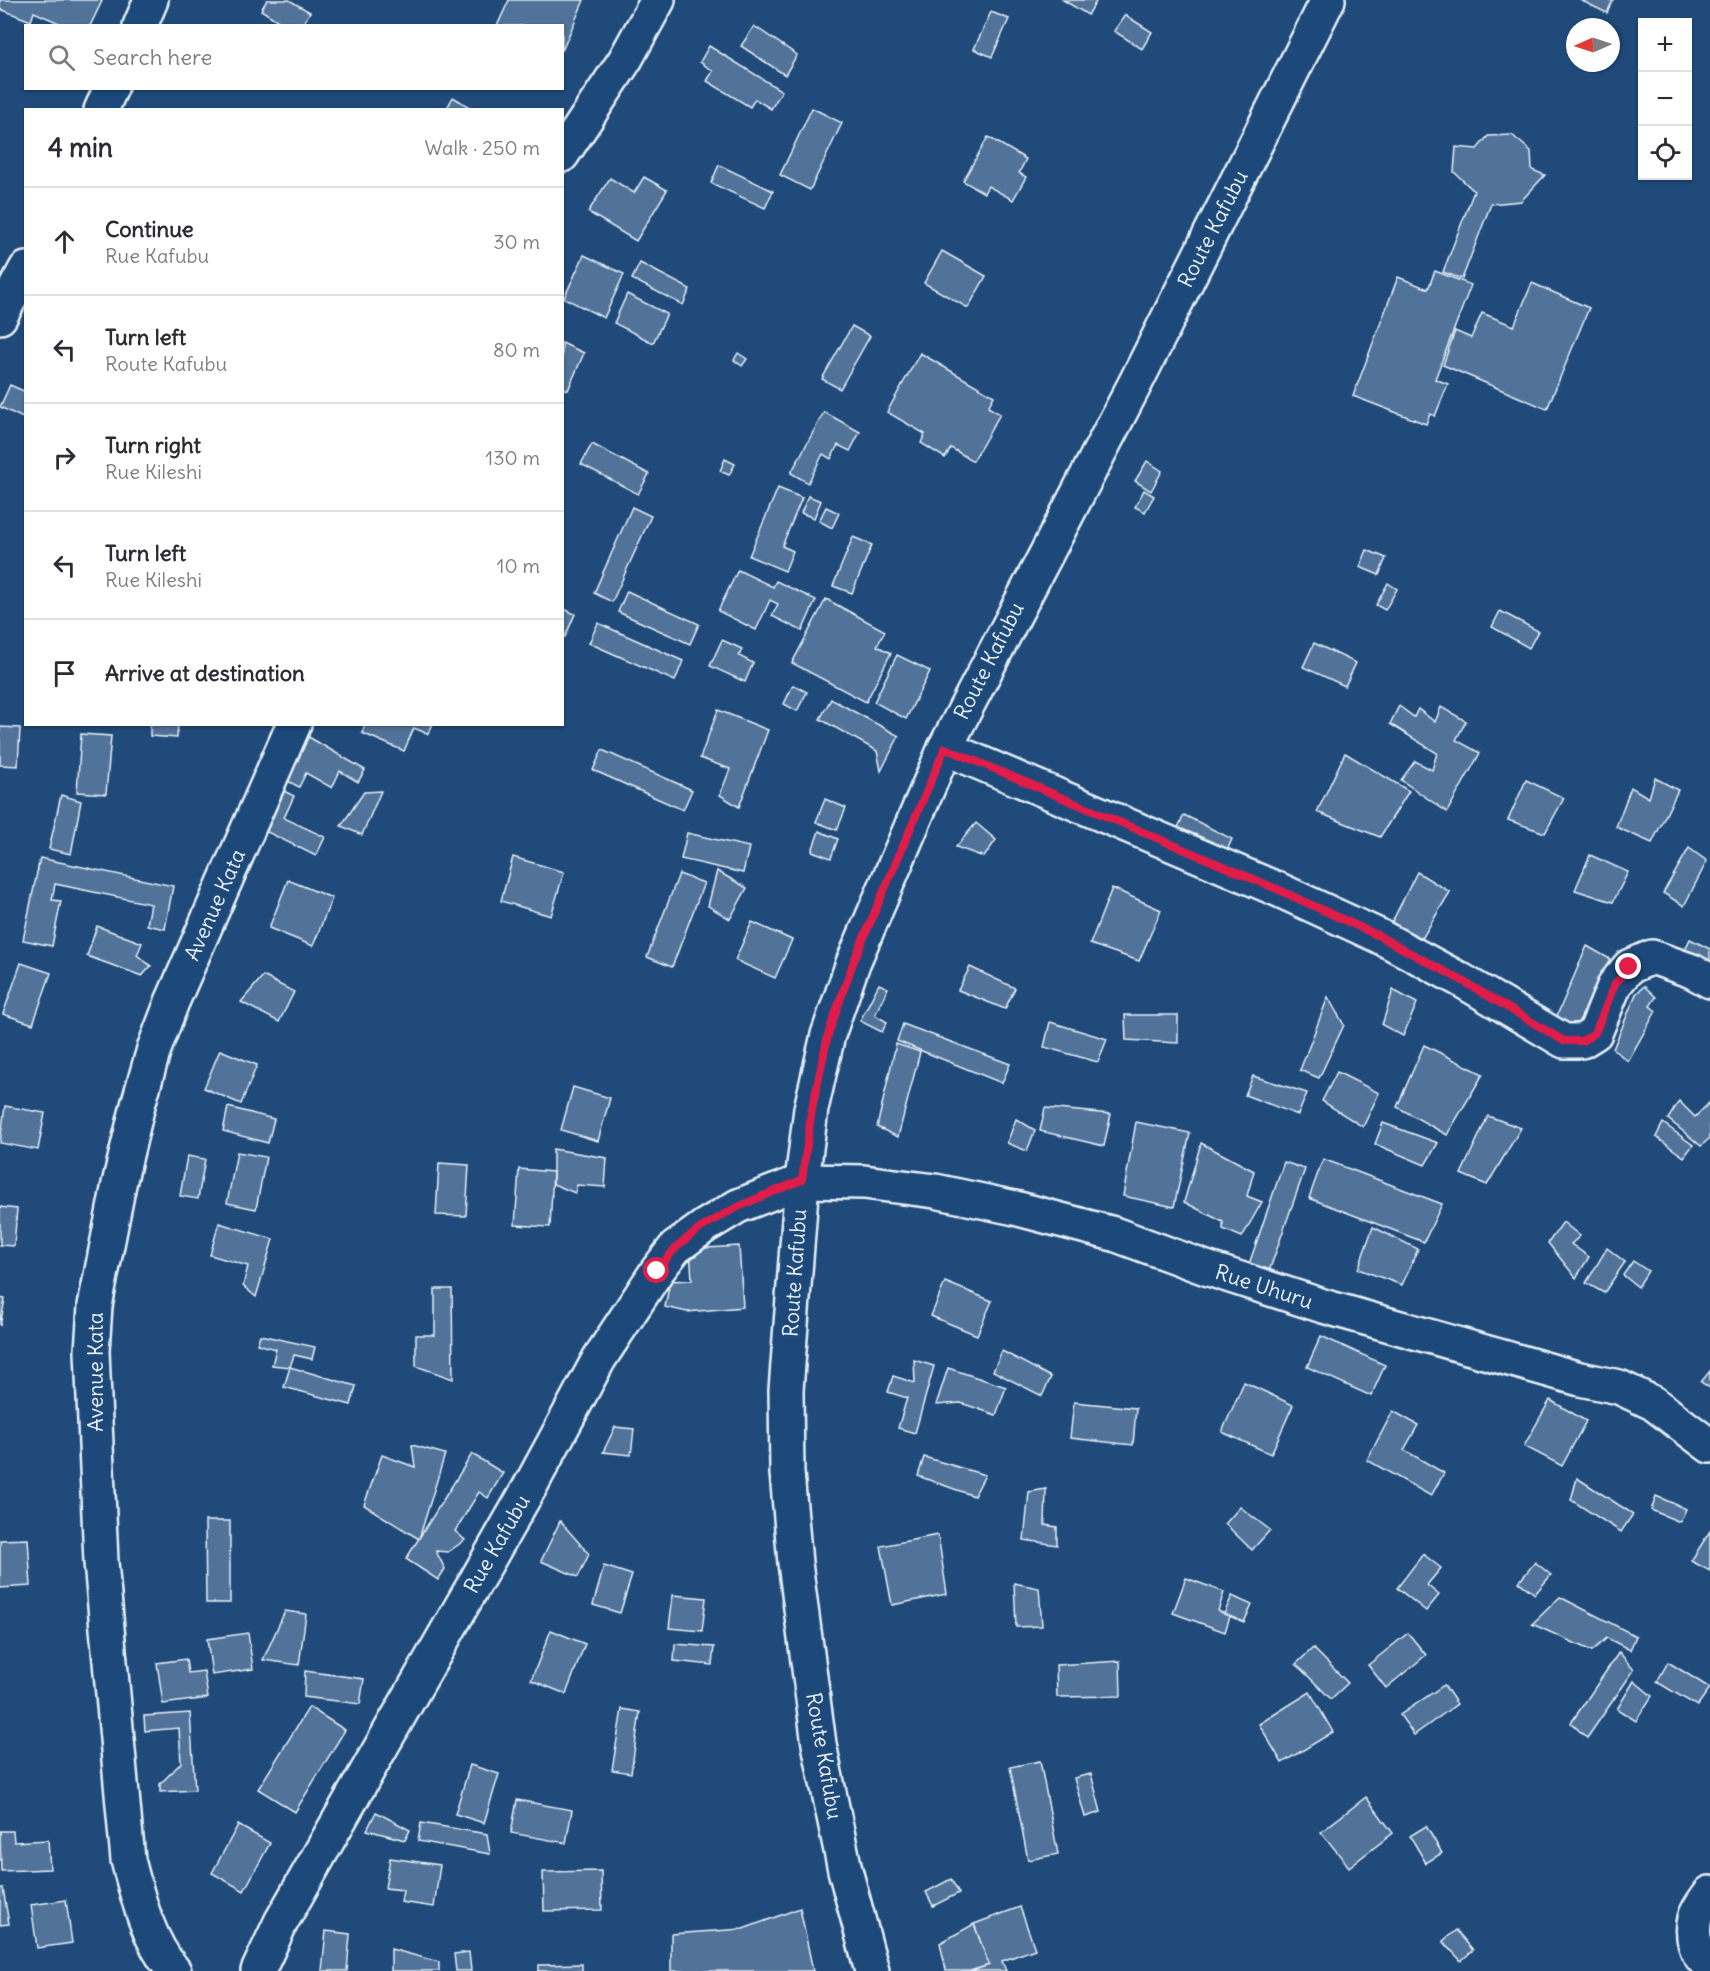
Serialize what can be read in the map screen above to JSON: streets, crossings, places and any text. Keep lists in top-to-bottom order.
{
  "streets": {
    "street": [
      "Route Kafubu",
      "Avenue Kata",
      "Rue Uhuru",
      "Rue Kafubu"
    ]
  },
  "crossings": [
    ["Route Kafubu", "Rue Uhuru"],
    ["Route Kafubu", "Rue Kafubu"],
    ["Rue Uhuru", "Rue Kafubu"]
  ],
  "north": "left",
  "page": {
    "map_buttons": ["+", "−"],
    "search": "Search here",
    "heading": ["4 min", "Walk · 250 m"],
    "list": [
      ["Continue", "Rue Kafubu", "30 m"],
      ["Turn left", "Route Kafubu", "80 m"],
      ["Turn right", "Rue Kileshi", "130 m"],
      ["Turn left", "Rue Kileshi", "10 m"],
      "Arrive at destination"
    ]
  }
}
